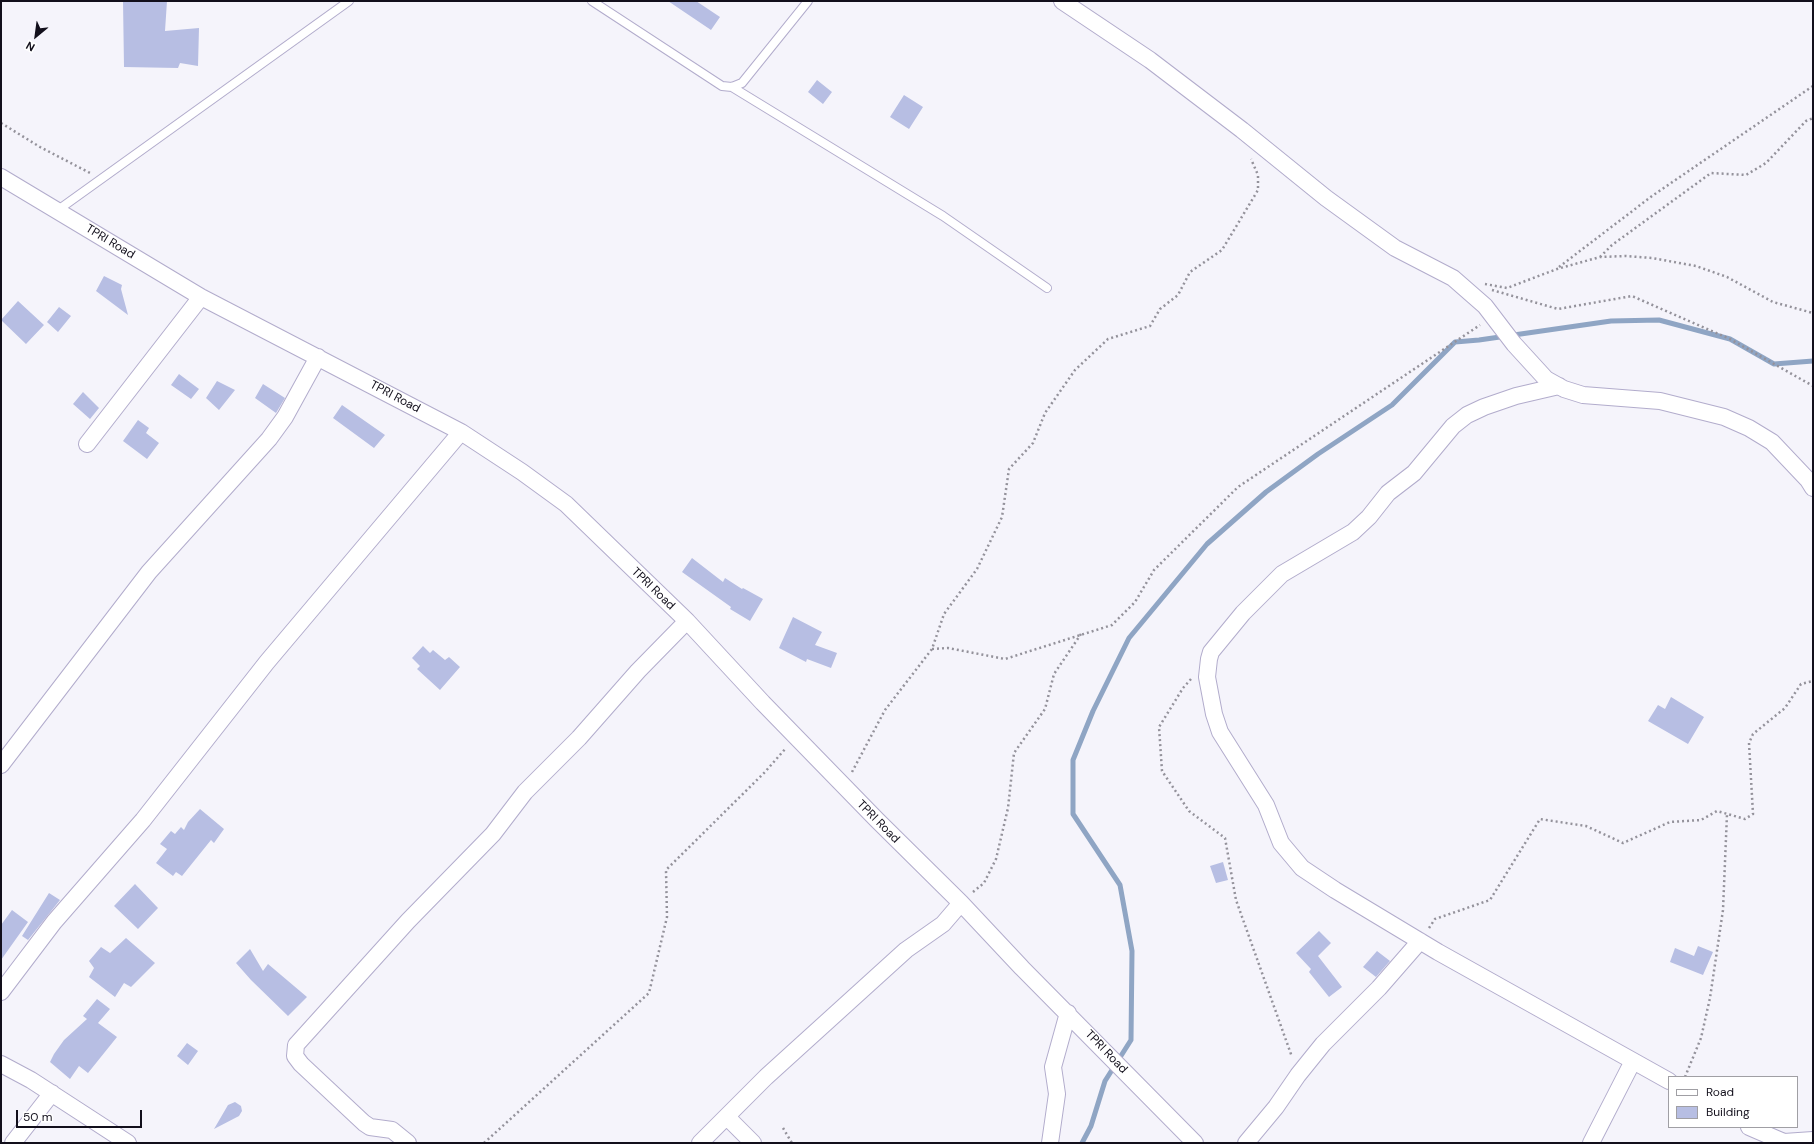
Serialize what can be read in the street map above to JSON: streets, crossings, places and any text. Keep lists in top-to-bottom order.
{
  "streets": {
    "street": ["TPRI Road"]
  },
  "legend": ["Road", "Building"],
  "scale_bar": "50 m",
  "north": "bottom left"
}
